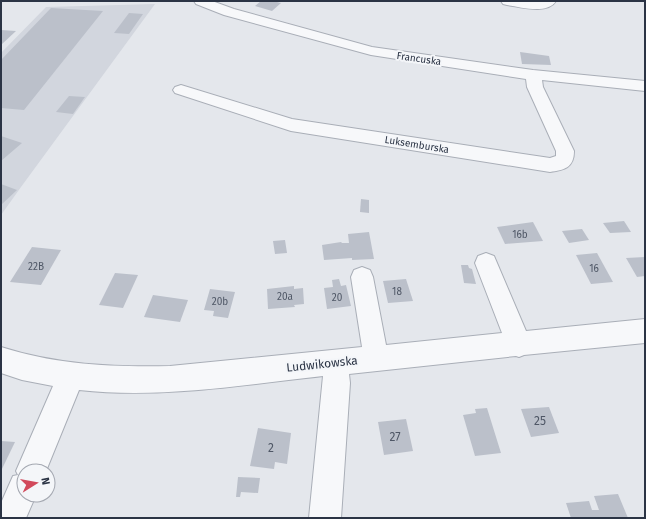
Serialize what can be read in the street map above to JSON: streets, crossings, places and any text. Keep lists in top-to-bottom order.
{
  "streets": {
    "street": ["Francuska", "Luksemburska", "Ludwikowska"]
  },
  "crossings": [
    ["Francuska", "Luksemburska"]
  ],
  "house_numbers": [
    "16b",
    "22B",
    "16",
    "18",
    "20a",
    "20",
    "20b",
    "25",
    "27",
    "2"
  ],
  "north": "right"
}
